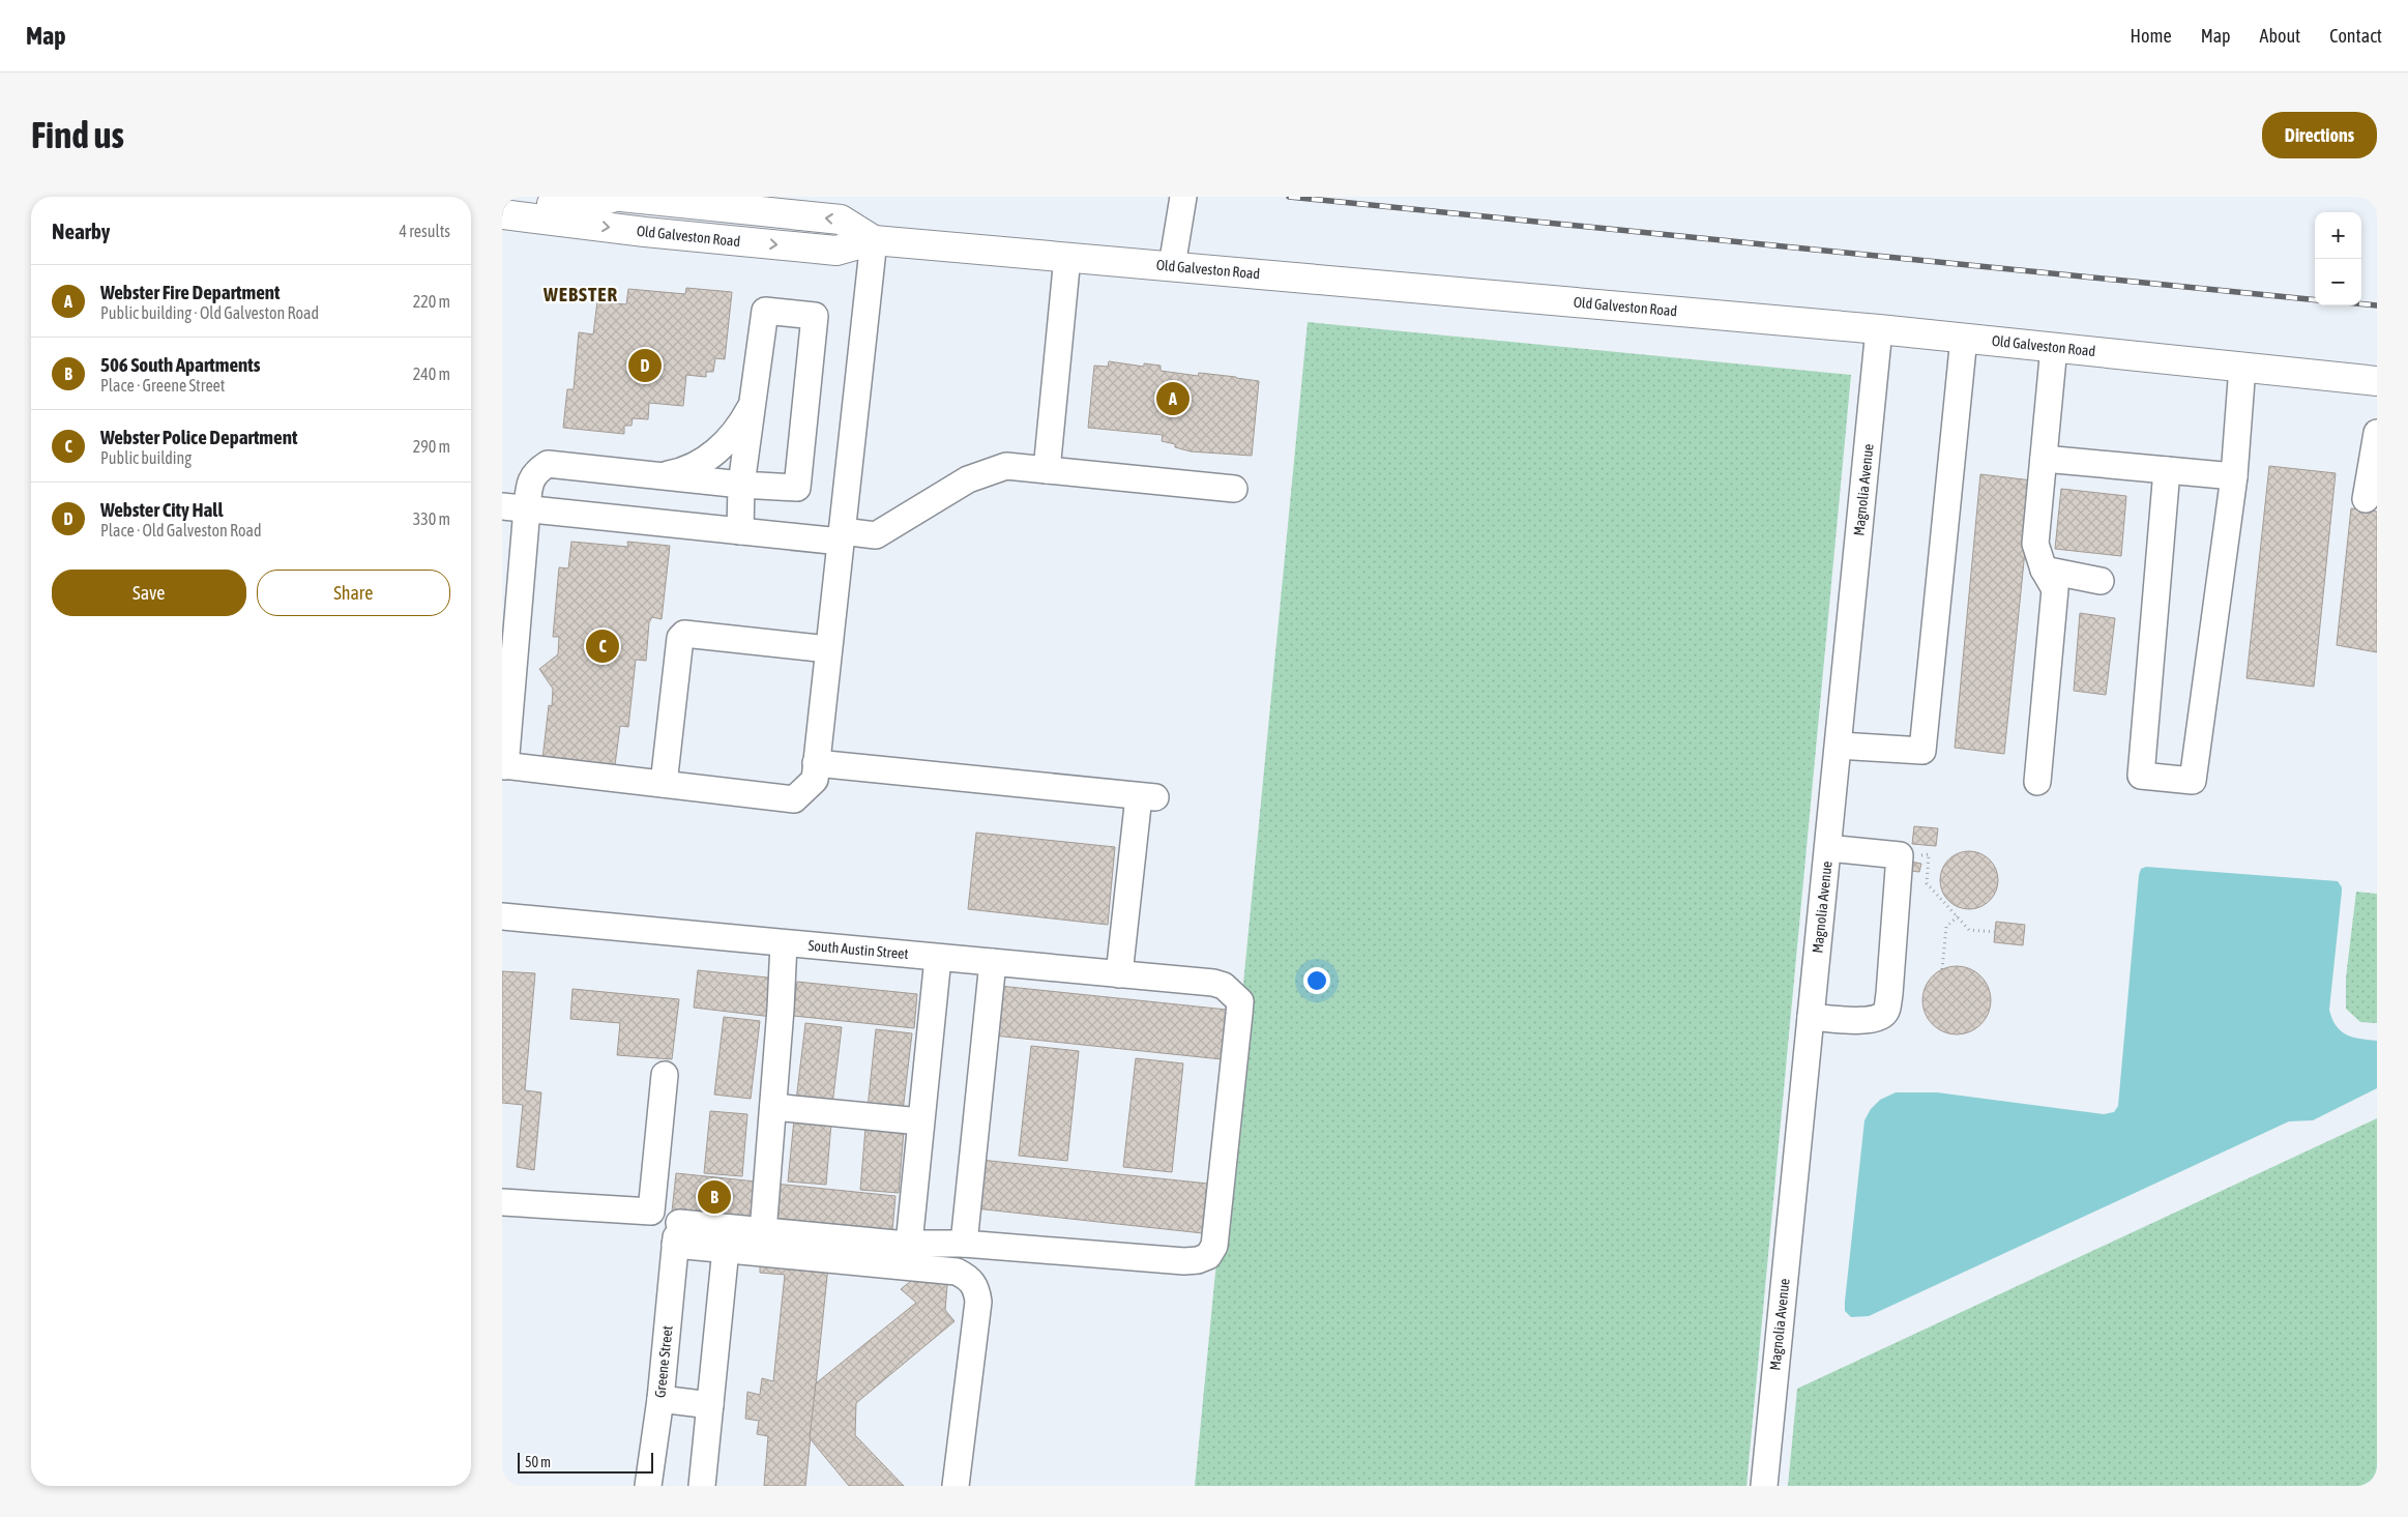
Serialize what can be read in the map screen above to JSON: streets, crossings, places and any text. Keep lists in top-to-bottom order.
{
  "streets": {
    "main road": ["Old Galveston Road"],
    "street": ["Magnolia Avenue", "South Austin Street", "Greene Street"]
  },
  "crossings": [
    ["Old Galveston Road", "Magnolia Avenue"]
  ],
  "districts": ["WEBSTER"],
  "scale_bar": "50 m",
  "page": {
    "header": "Map",
    "nav": [
      "Home",
      "Map",
      "About",
      "Contact"
    ],
    "buttons": [
      "Directions",
      ["Save", "Share"]
    ],
    "title": "Find us",
    "heading": ["Nearby", "4 results"],
    "map_buttons": ["+", "−"],
    "list": [
      {
        "mark": "A",
        "name": "Webster Fire Department",
        "note": "Public building · Old Galveston Road",
        "value": "220 m"
      },
      {
        "mark": "B",
        "name": "506 South Apartments",
        "note": "Place · Greene Street",
        "value": "240 m"
      },
      {
        "mark": "C",
        "name": "Webster Police Department",
        "note": "Public building",
        "value": "290 m"
      },
      {
        "mark": "D",
        "name": "Webster City Hall",
        "note": "Place · Old Galveston Road",
        "value": "330 m"
      }
    ],
    "pins": [
      "D",
      "A",
      "C",
      "B"
    ],
    "scale": "50 m"
  }
}
